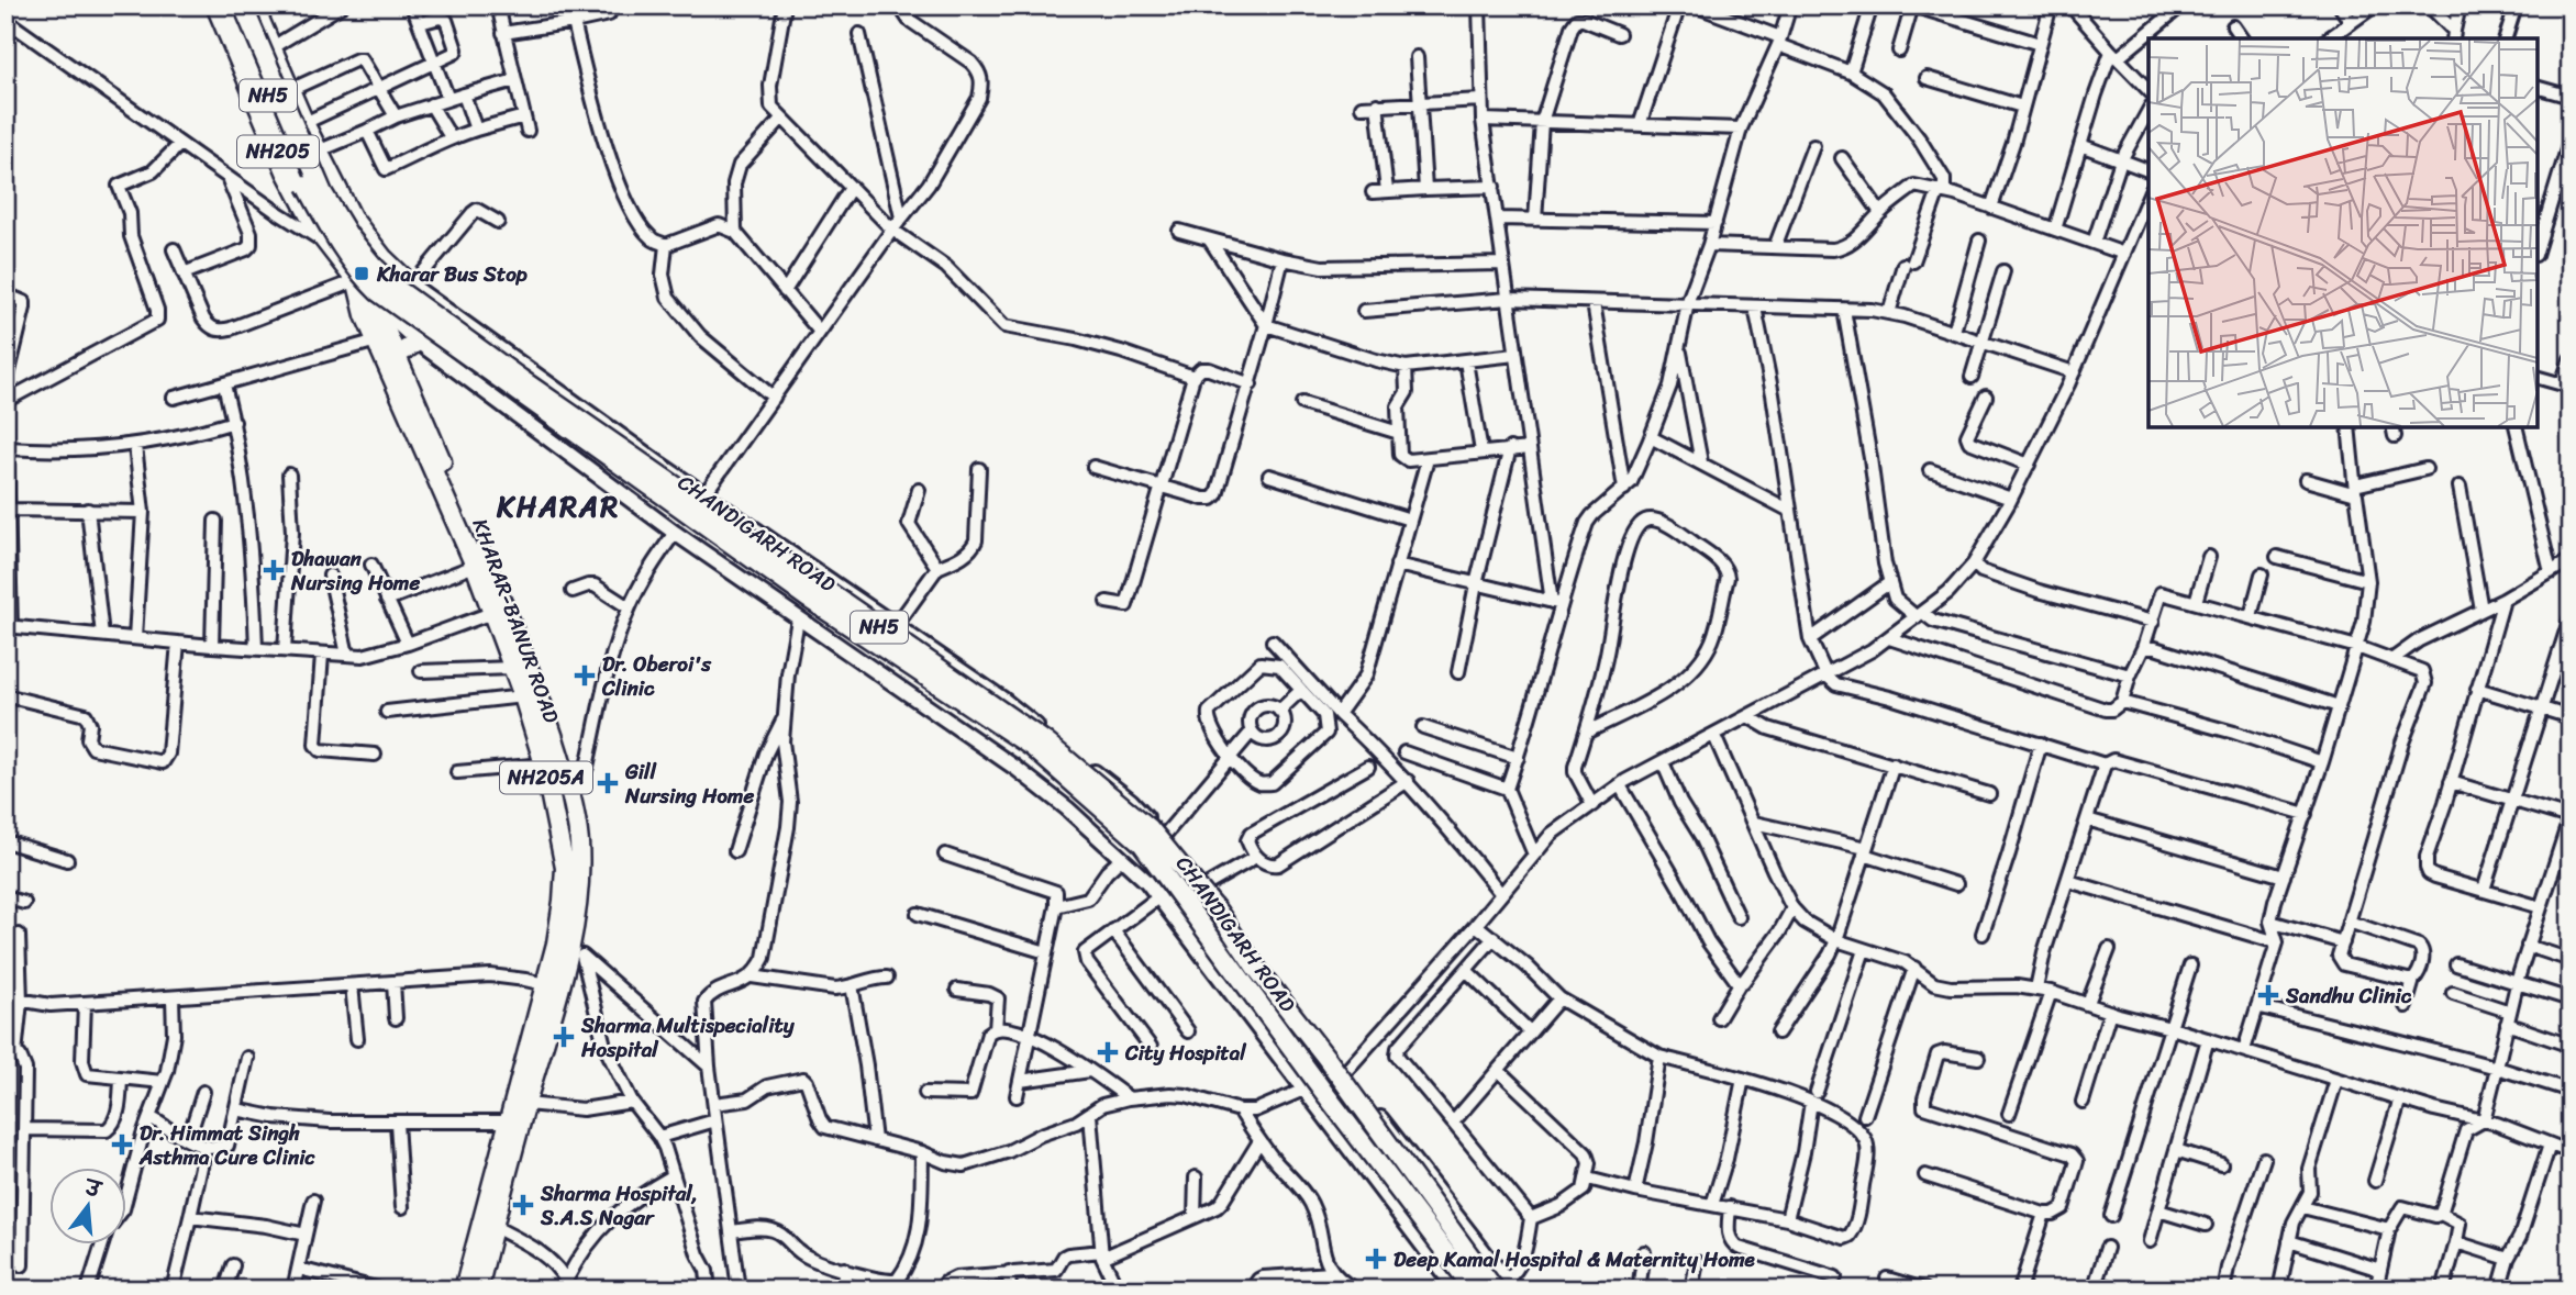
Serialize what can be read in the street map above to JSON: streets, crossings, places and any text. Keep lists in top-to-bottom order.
{
  "streets": {
    "highway": [
      "NH5",
      "NH205",
      "CHANDIGARH ROAD",
      "KHARAR-BANUR ROAD",
      "NH205A"
    ]
  },
  "crossings": [
    ["NH205", "KHARAR-BANUR ROAD"],
    ["KHARAR-BANUR ROAD", "NH205A"]
  ],
  "districts": ["KHARAR"],
  "places": {
    "transit": ["Kharar Bus Stop"],
    "health": [
      "Dhawan Nursing Home",
      "Dr. Oberoi's Clinic",
      "Gill Nursing Home",
      "Sandhu Clinic",
      "Sharma Multispeciality Hospital",
      "City Hospital",
      "Dr. Himmat Singh Asthma Cure Clinic",
      "Sharma Hospital, S.A.S Nagar",
      "Deep Kamal Hospital & Maternity Home"
    ]
  },
  "north": "top"
}
